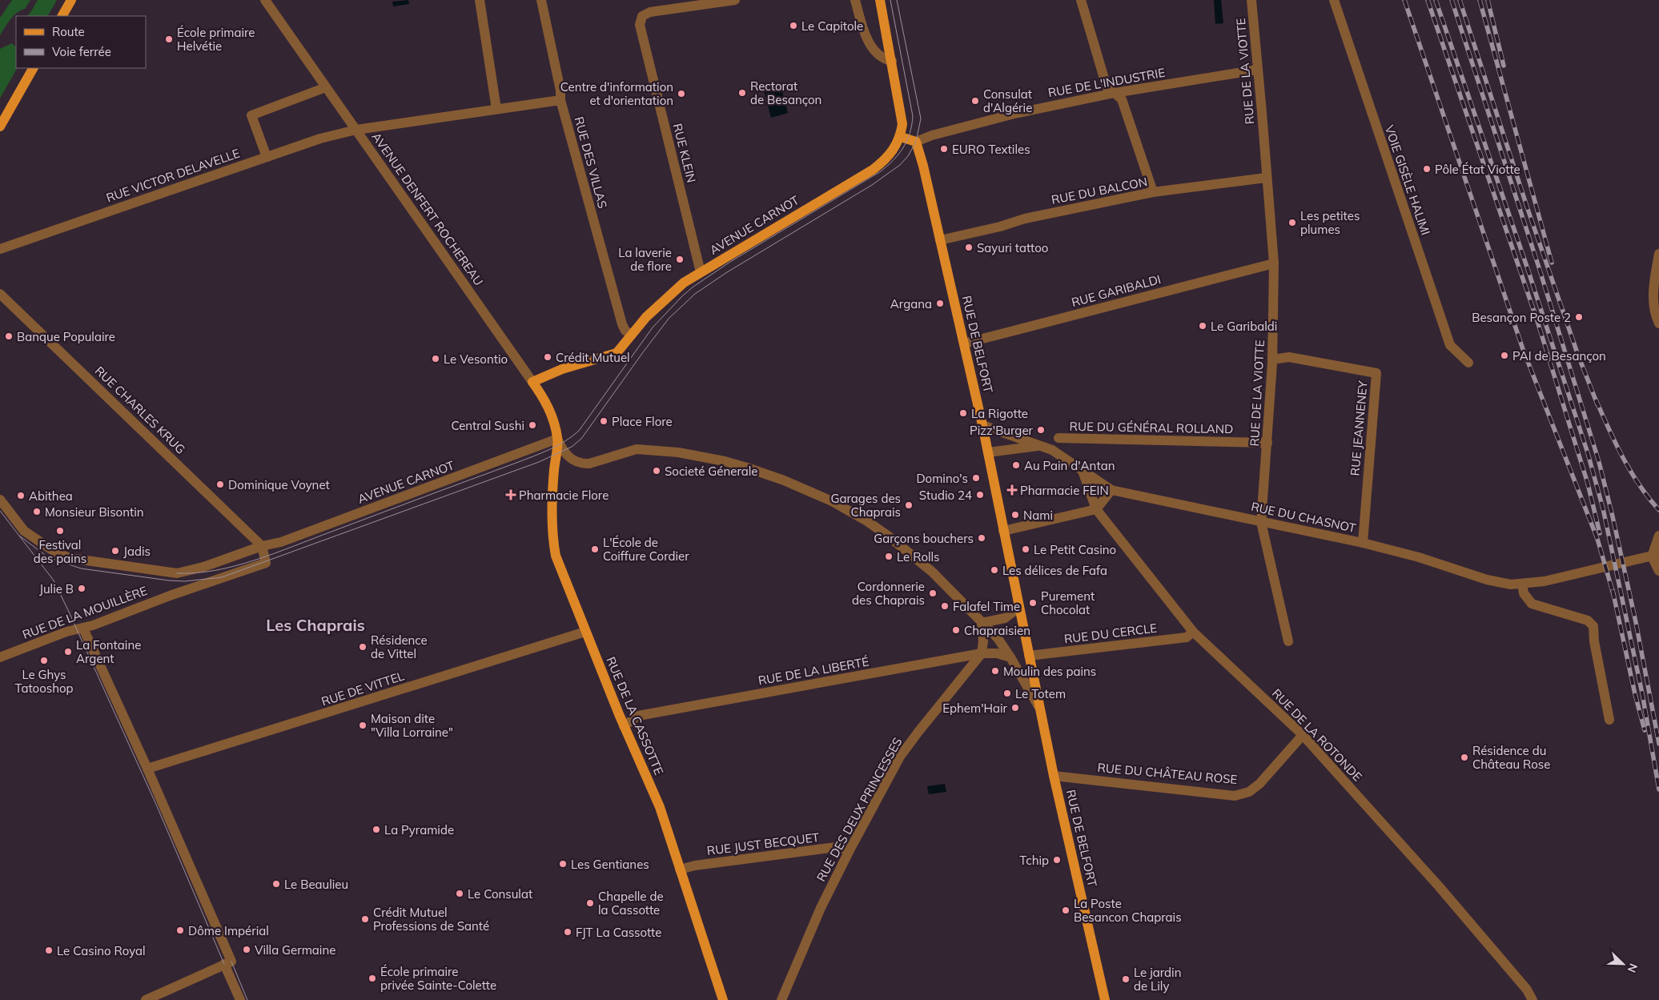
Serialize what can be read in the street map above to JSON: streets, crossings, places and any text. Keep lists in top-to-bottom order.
{
  "streets": {
    "main road": [
      "AVENUE DENFERT ROCHEREAU",
      "AVENUE CARNOT",
      "RUE DE BELFORT",
      "RUE DE LA CASSOTTE"
    ],
    "street": [
      "RUE DE LA VIOTTE",
      "RUE DE L'INDUSTRIE",
      "RUE KLEIN",
      "RUE DES VILLAS",
      "RUE VICTOR DELAVELLE",
      "VOIE GISÈLE HALIMI",
      "RUE DU BALCON",
      "RUE GARIBALDI",
      "RUE CHARLES KRUG",
      "RUE DU GÉNÉRAL ROLLAND",
      "RUE JEANNENEY",
      "RUE DU CHASNOT",
      "RUE DE LA MOUILLÈRE",
      "RUE DU CERCLE",
      "RUE DE LA LIBERTÉ",
      "RUE DE VITTEL",
      "RUE DE LA ROTONDE",
      "RUE DU CHÂTEAU ROSE",
      "RUE DES DEUX PRINCESSES",
      "RUE JUST BECQUET"
    ]
  },
  "crossings": [
    ["RUE DE LA VIOTTE", "RUE DE L'INDUSTRIE"],
    ["RUE DE LA VIOTTE", "RUE DU BALCON"],
    ["RUE DE LA VIOTTE", "RUE GARIBALDI"],
    ["RUE DE LA VIOTTE", "RUE DU GÉNÉRAL ROLLAND"],
    ["RUE DE LA VIOTTE", "RUE JEANNENEY"],
    ["RUE DE LA VIOTTE", "RUE DU CHASNOT"],
    ["RUE DE L'INDUSTRIE", "RUE DE BELFORT"],
    ["RUE KLEIN", "AVENUE CARNOT"],
    ["RUE DES VILLAS", "AVENUE CARNOT"],
    ["RUE VICTOR DELAVELLE", "AVENUE DENFERT ROCHEREAU"],
    ["RUE DU BALCON", "RUE DE BELFORT"],
    ["AVENUE DENFERT ROCHEREAU", "AVENUE CARNOT"],
    ["AVENUE DENFERT ROCHEREAU", "RUE DE BELFORT"],
    ["AVENUE DENFERT ROCHEREAU", "RUE DE LA CASSOTTE"],
    ["AVENUE CARNOT", "RUE DE BELFORT"],
    ["AVENUE CARNOT", "RUE CHARLES KRUG"],
    ["AVENUE CARNOT", "RUE DE LA MOUILLÈRE"],
    ["AVENUE CARNOT", "RUE DE LA CASSOTTE"],
    ["RUE GARIBALDI", "RUE DE BELFORT"],
    ["RUE DE BELFORT", "RUE DU CHASNOT"],
    ["RUE DE BELFORT", "RUE DU CERCLE"],
    ["RUE DE BELFORT", "RUE DE LA LIBERTÉ"],
    ["RUE DE BELFORT", "RUE DE LA CASSOTTE"],
    ["RUE DE BELFORT", "RUE DU CHÂTEAU ROSE"],
    ["RUE CHARLES KRUG", "RUE DE LA MOUILLÈRE"],
    ["RUE JEANNENEY", "RUE DU CHASNOT"],
    ["RUE DU CERCLE", "RUE DE LA ROTONDE"],
    ["RUE DE LA LIBERTÉ", "RUE DE LA CASSOTTE"],
    ["RUE DE LA LIBERTÉ", "RUE DES DEUX PRINCESSES"],
    ["RUE DE VITTEL", "RUE DE LA CASSOTTE"],
    ["RUE DE LA CASSOTTE", "RUE JUST BECQUET"],
    ["RUE DE LA ROTONDE", "RUE DU CHÂTEAU ROSE"],
    ["RUE DES DEUX PRINCESSES", "RUE JUST BECQUET"]
  ],
  "districts": ["Les Chaprais"],
  "places": {
    "other": [
      "Le Capitole",
      "École primaire Helvétie",
      "Rectorat de Besançon",
      "Centre d'information et d'orientation",
      "Consulat d'Algérie",
      "EURO Textiles",
      "Pôle État Viotte",
      "Les petites plumes",
      "Sayuri tattoo",
      "La laverie de flore",
      "Argana",
      "Besançon Poste 2",
      "Le Garibaldi",
      "Banque Populaire",
      "PAI de Besançon",
      "Crédit Mutuel",
      "Le Vesontio",
      "La Rigotte",
      "Place Flore",
      "Central Sushi",
      "Pizz'Burger",
      "Au Pain d'Antan",
      "Societé Génerale",
      "Domino's",
      "Dominique Voynet",
      "Studio 24",
      "Abithea",
      "Garages des Chaprais",
      "Monsieur Bisontin",
      "Nami",
      "Festival des pains",
      "Garçons bouchers",
      "L'École de Coiffure Cordier",
      "Le Petit Casino",
      "Jadis",
      "Le Rolls",
      "Les délices de Fafa",
      "Julie B",
      "Cordonnerie des Chaprais",
      "Purement Chocolat",
      "Falafel Time",
      "Chapraisien",
      "Résidence de Vittel",
      "La Fontaine Argent",
      "Le Ghys Tatooshop",
      "Moulin des pains",
      "Le Totem",
      "Ephem'Hair",
      "Maison dite \"Villa Lorraine\"",
      "Résidence du Château Rose",
      "La Pyramide",
      "Tchip",
      "Les Gentianes",
      "Le Beaulieu",
      "Le Consulat",
      "Chapelle de la Cassotte",
      "La Poste Besancon Chaprais",
      "Crédit Mutuel Professions de Santé",
      "Dôme Impérial",
      "FJT La Cassotte",
      "Villa Germaine",
      "Le Casino Royal",
      "École primaire privée Sainte-Colette",
      "Le jardin de Lily"
    ],
    "health": ["Pharmacie FEIN", "Pharmacie Flore"]
  },
  "legend": ["Route", "Voie ferrée"],
  "north": "bottom right"
}
